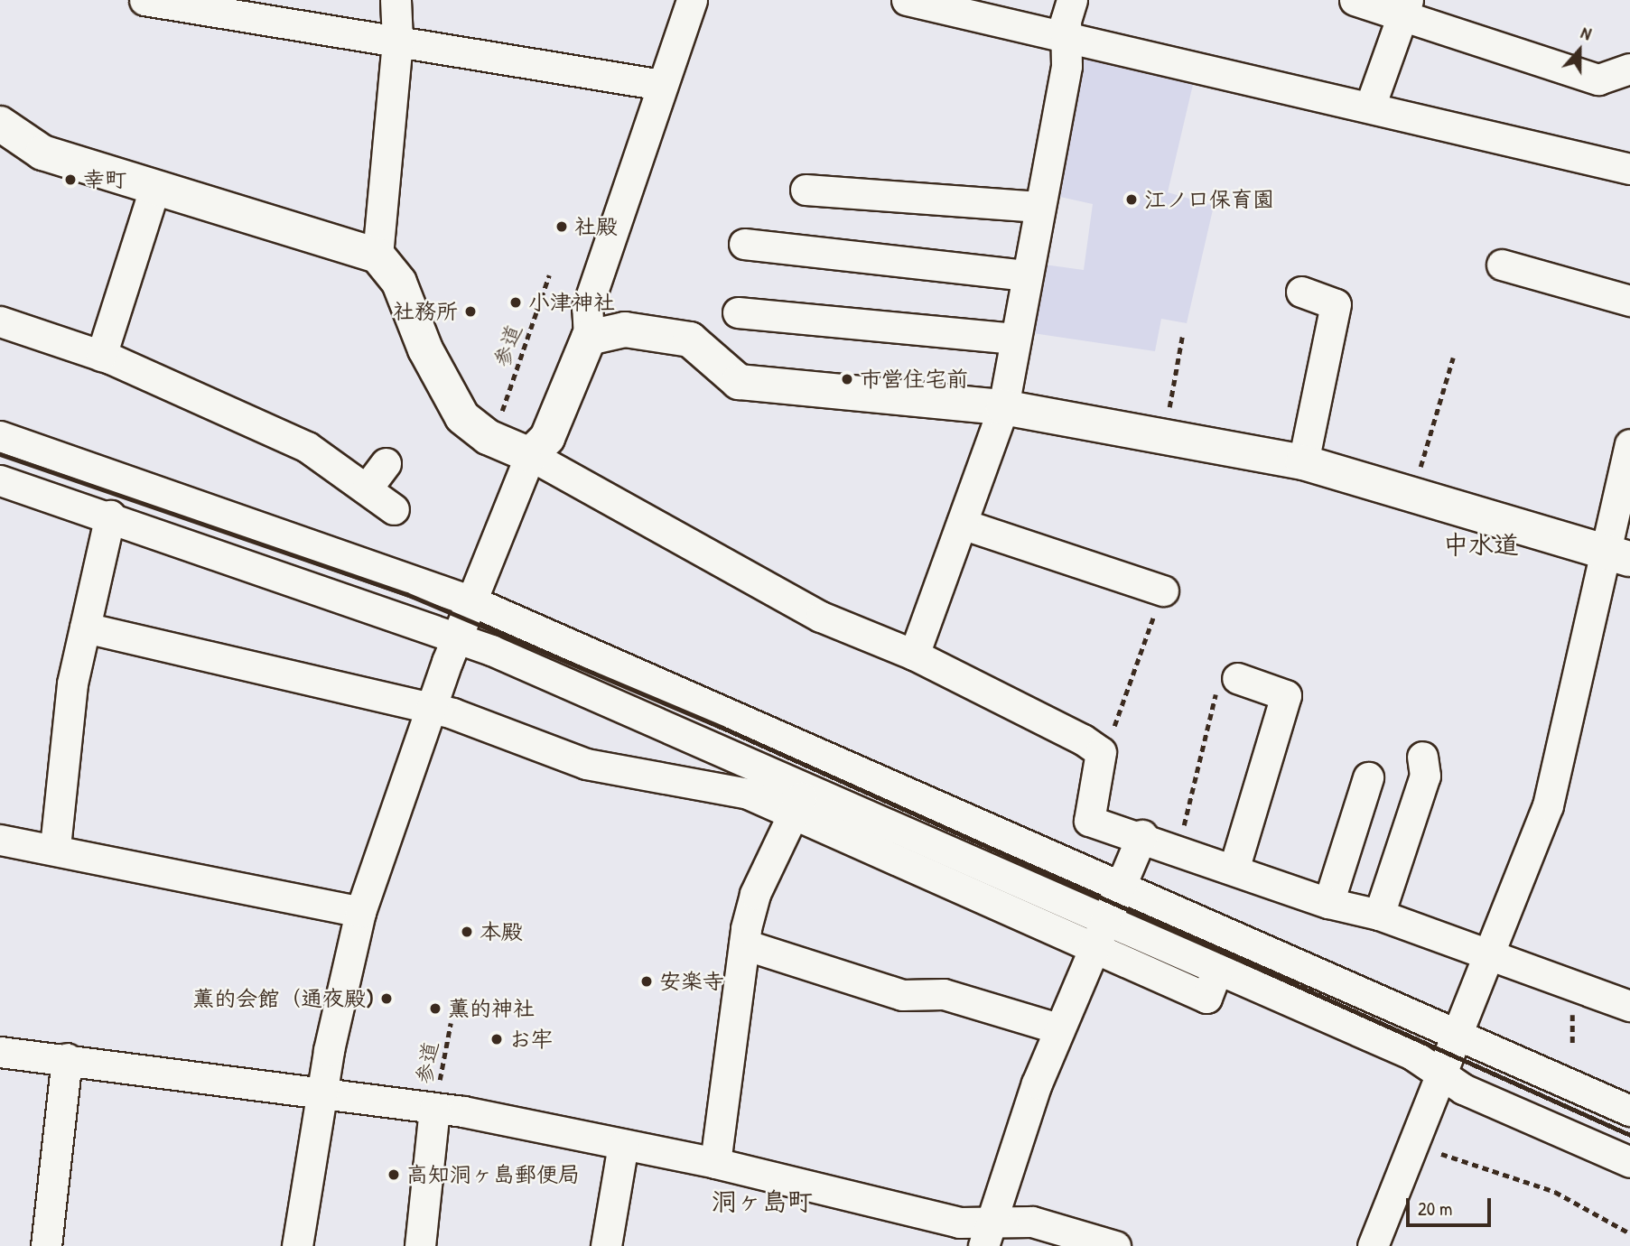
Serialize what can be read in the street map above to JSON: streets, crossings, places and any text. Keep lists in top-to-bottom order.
{
  "streets": {
    "path": ["参道"]
  },
  "districts": ["中水道", "洞ヶ島町"],
  "places": [
    "幸町",
    "江ノ口保育園",
    "社殿",
    "小津神社",
    "社務所",
    "市営住宅前",
    "本殿",
    "安楽寺",
    "薫的会館（通夜殿)",
    "薫的神社",
    "お牢",
    "高知洞ヶ島郵便局"
  ],
  "scale_bar": "20 m",
  "north": "top"
}
